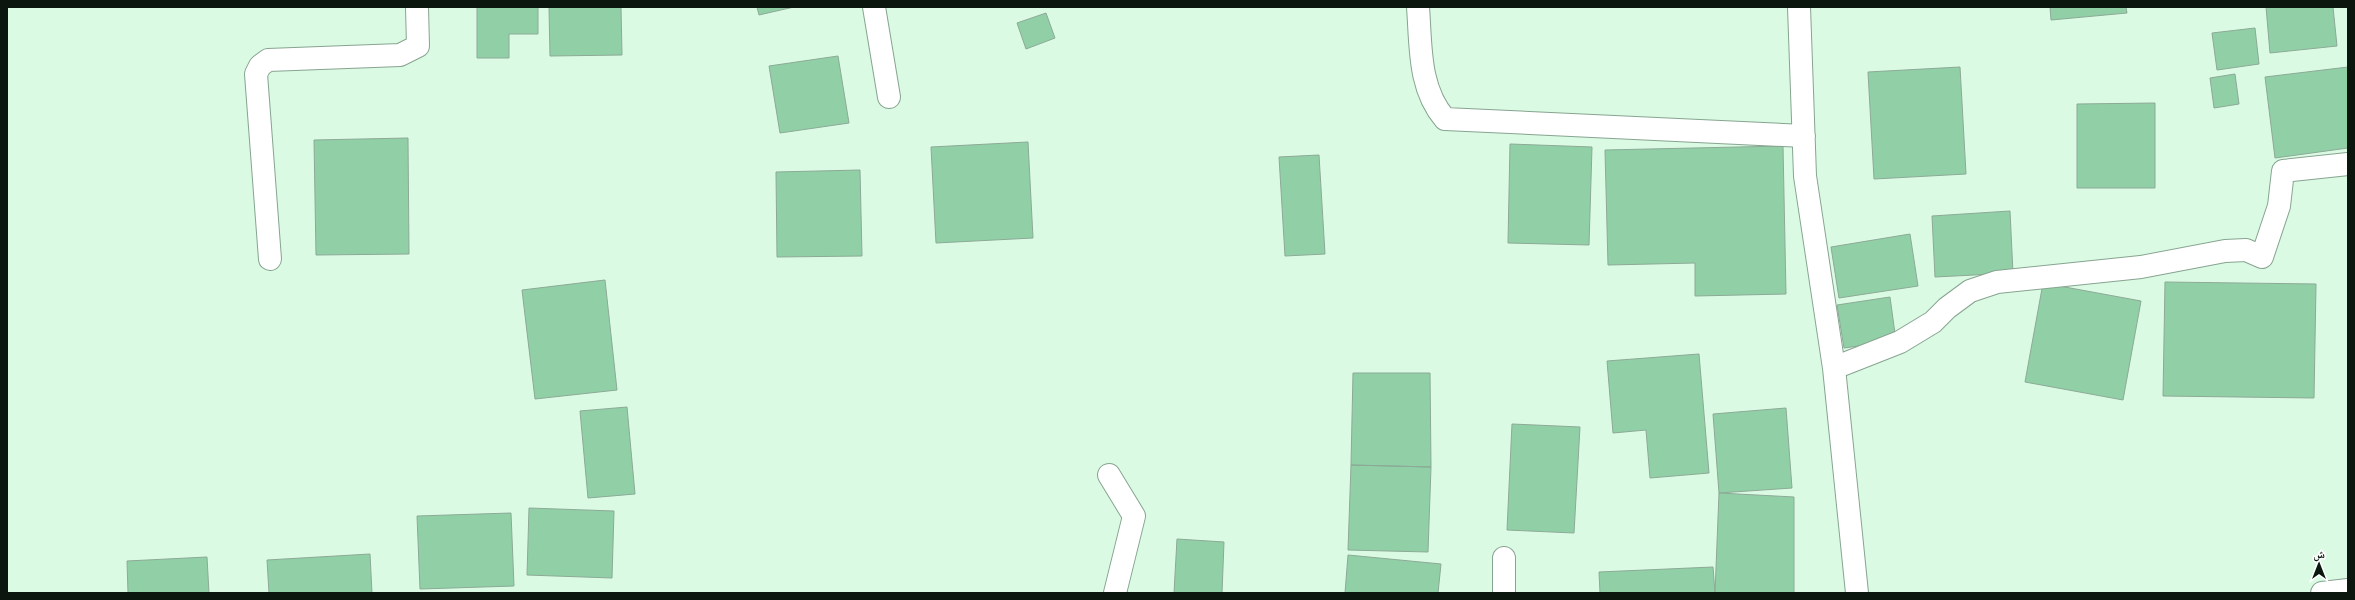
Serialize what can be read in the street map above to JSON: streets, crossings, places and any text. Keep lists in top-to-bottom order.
{
  "north": "top"
}
